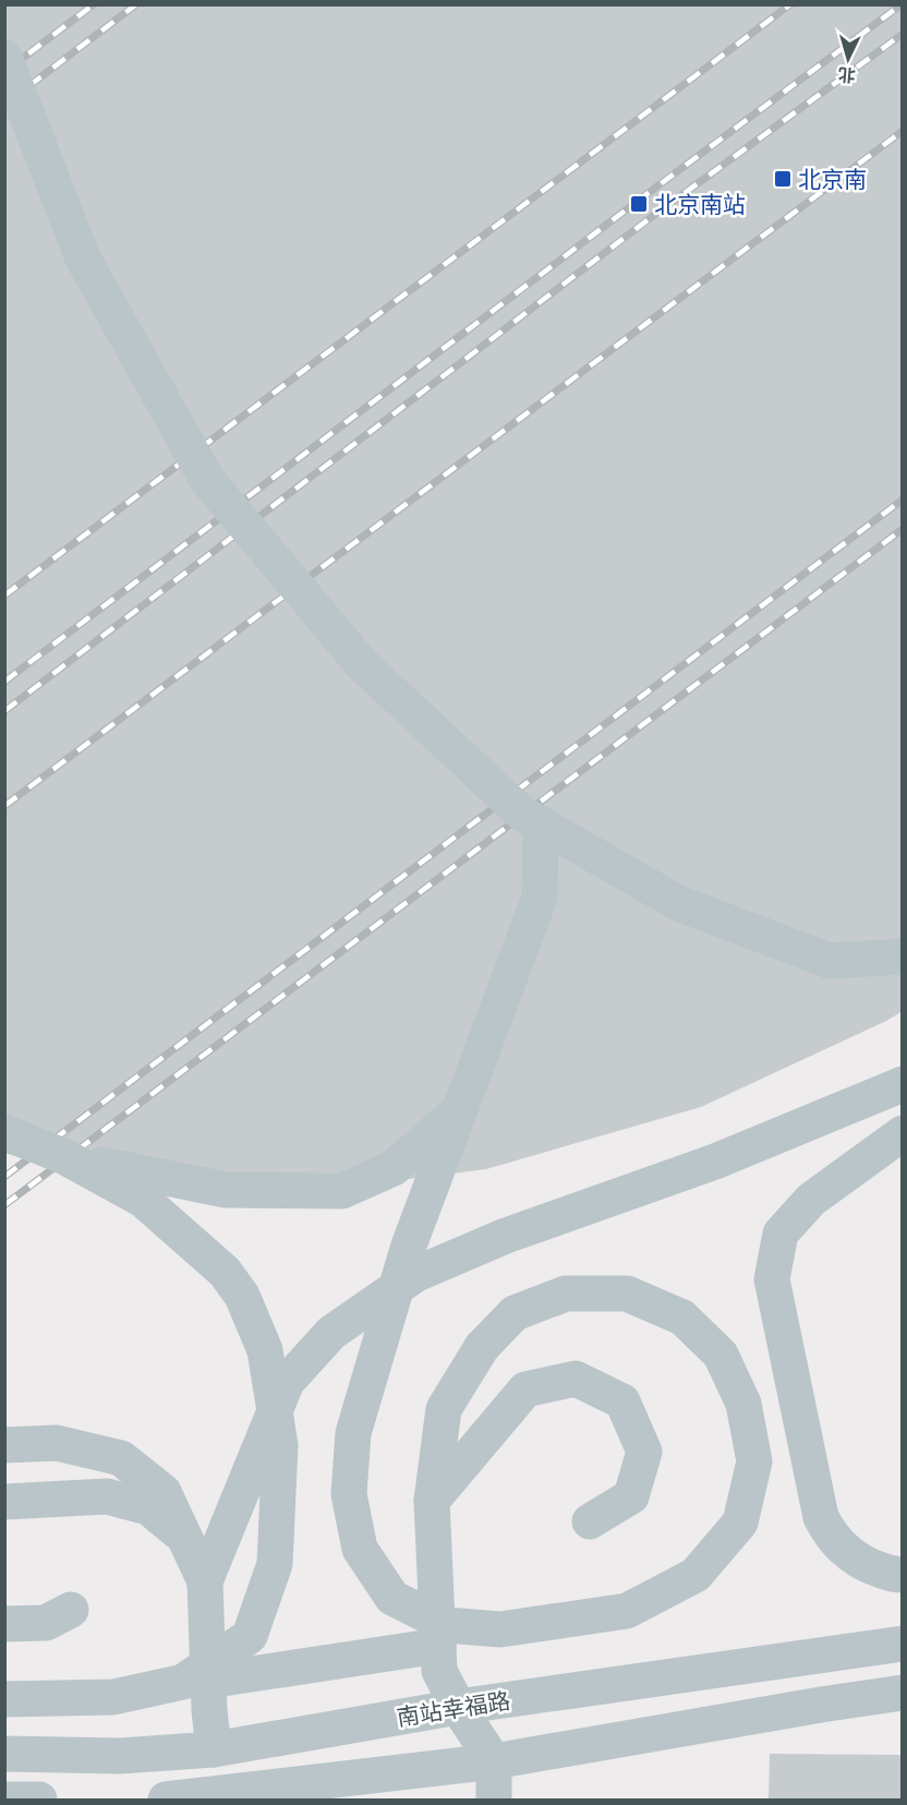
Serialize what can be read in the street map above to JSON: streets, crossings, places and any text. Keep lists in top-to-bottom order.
{
  "streets": {
    "street": ["南站幸福路"]
  },
  "places": {
    "transit": ["北京南", "北京南站"]
  },
  "north": "bottom"
}
